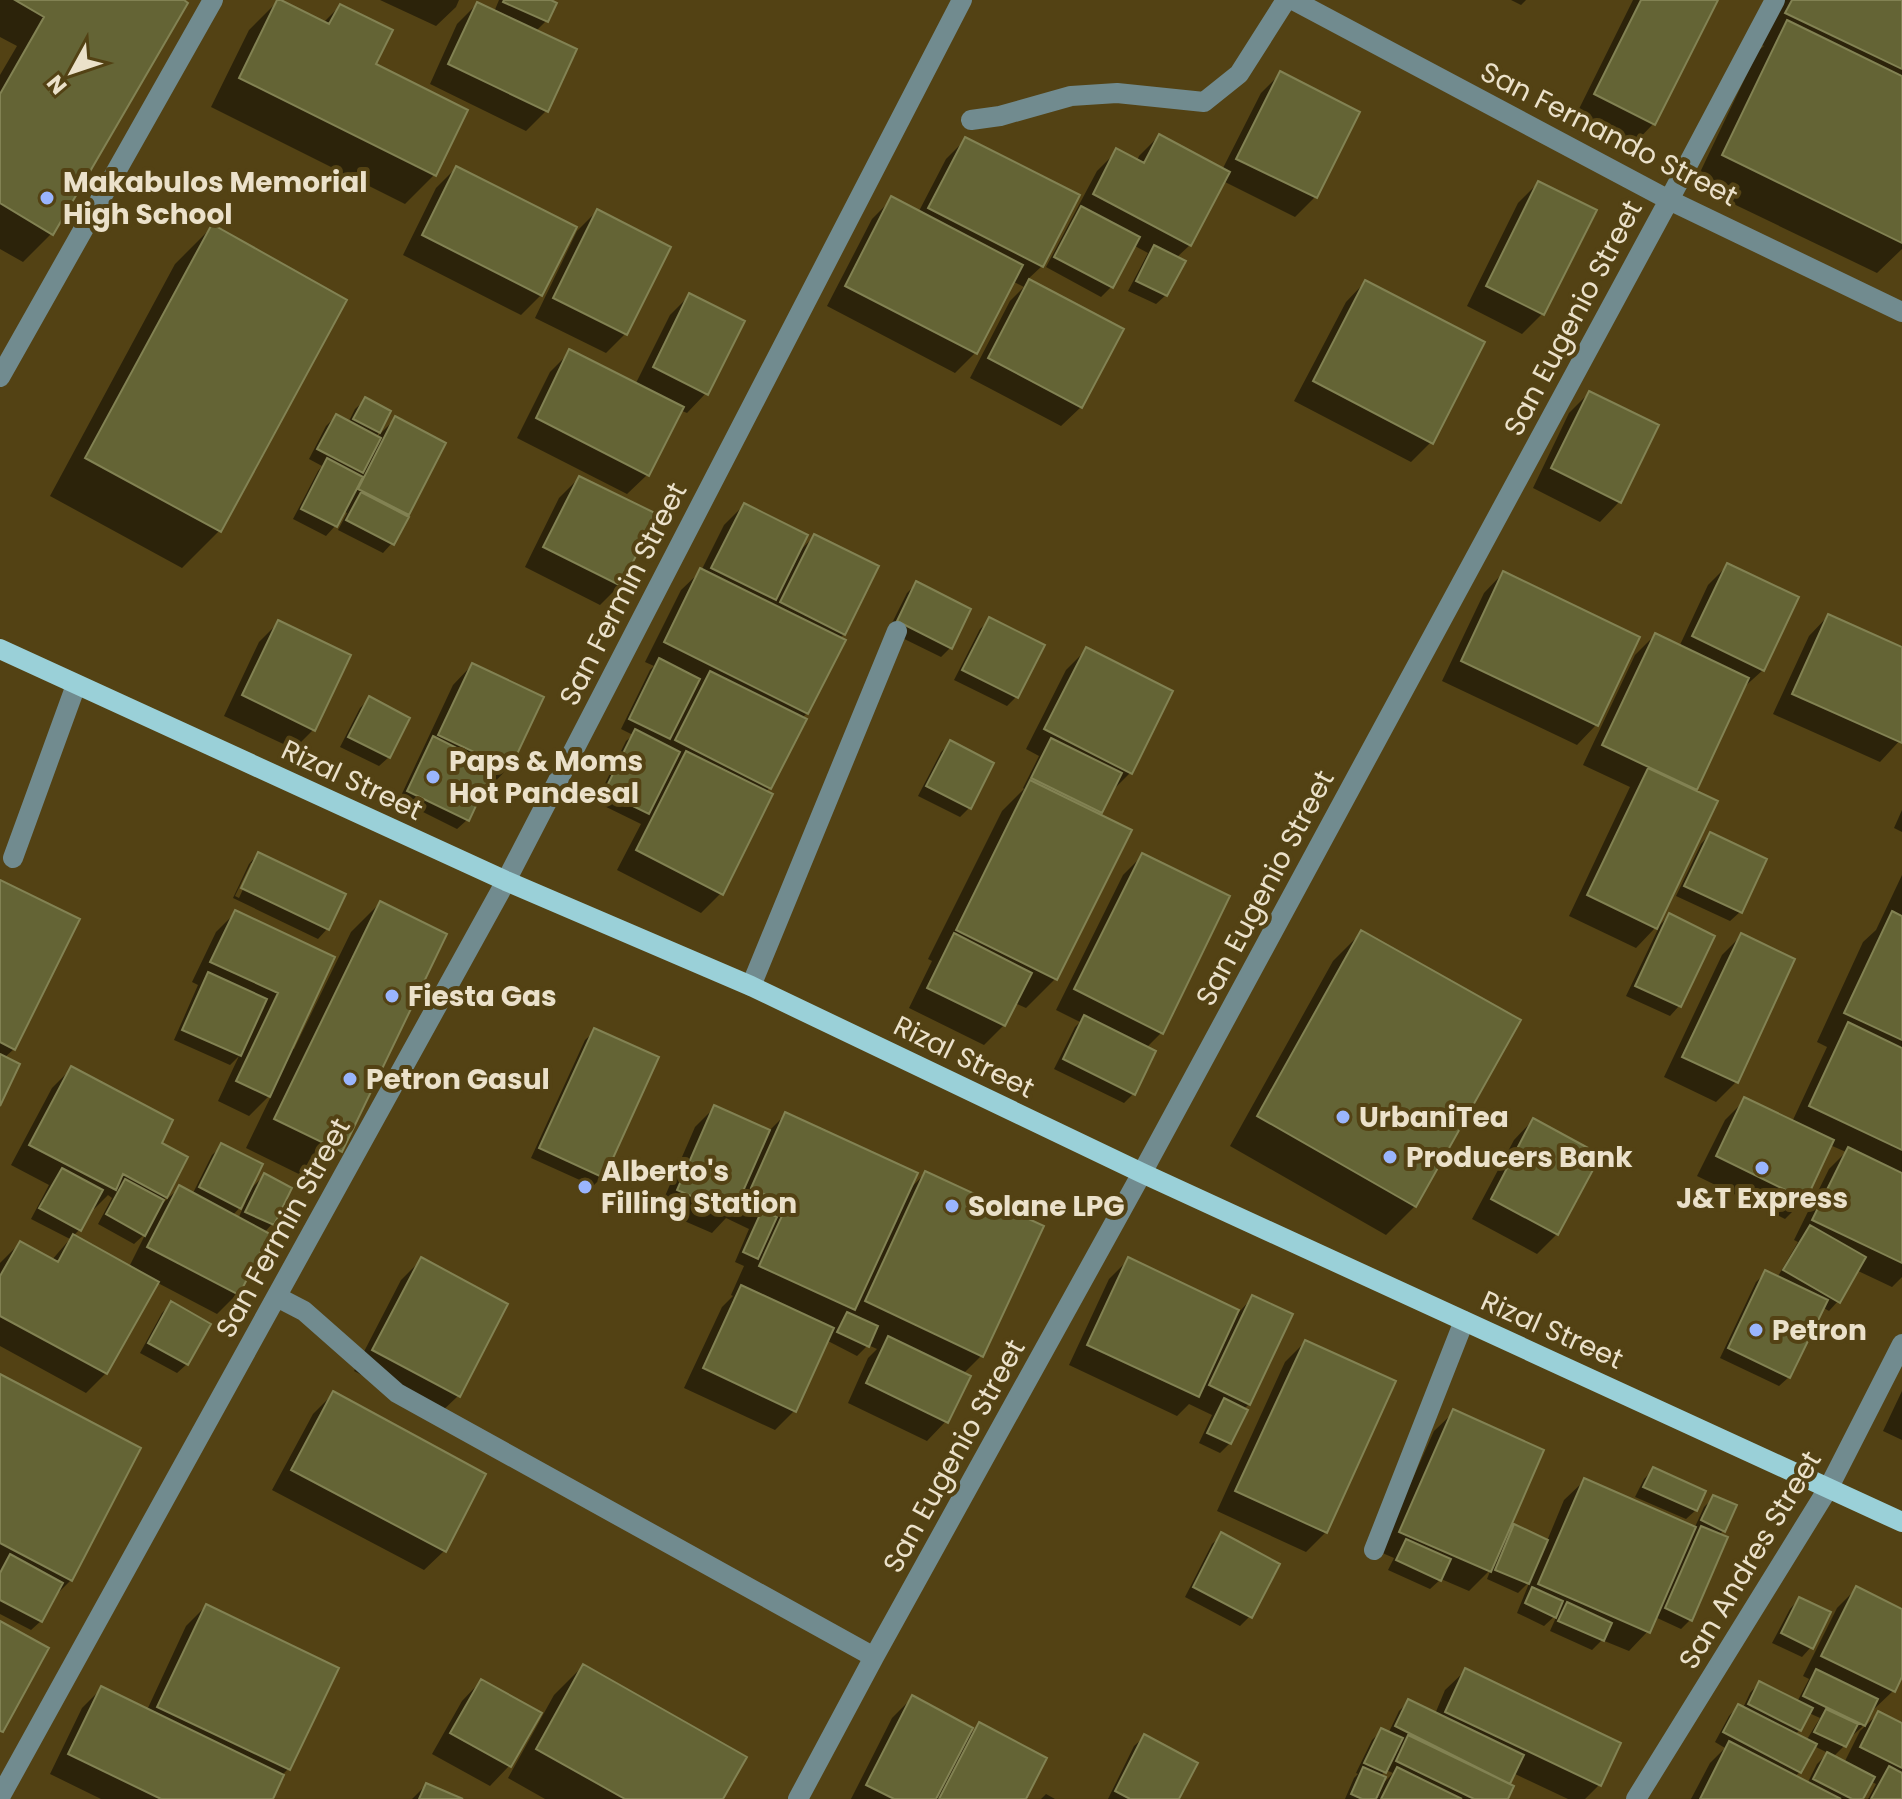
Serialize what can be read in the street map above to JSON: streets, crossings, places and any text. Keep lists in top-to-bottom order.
{
  "streets": {
    "main road": ["Rizal Street"],
    "street": [
      "San Fernando Street",
      "San Eugenio Street",
      "San Fermin Street",
      "San Andres Street"
    ]
  },
  "crossings": [
    ["San Fernando Street", "San Eugenio Street"],
    ["San Eugenio Street", "Rizal Street"],
    ["San Fermin Street", "Rizal Street"],
    ["Rizal Street", "San Andres Street"]
  ],
  "places": [
    "Makabulos Memorial High School",
    "Paps & Moms Hot Pandesal",
    "Fiesta Gas",
    "Petron Gasul",
    "UrbaniTea",
    "Producers Bank",
    "J&T Express",
    "Alberto's Filling Station",
    "Solane LPG",
    "Petron"
  ],
  "north": "bottom left"
}
